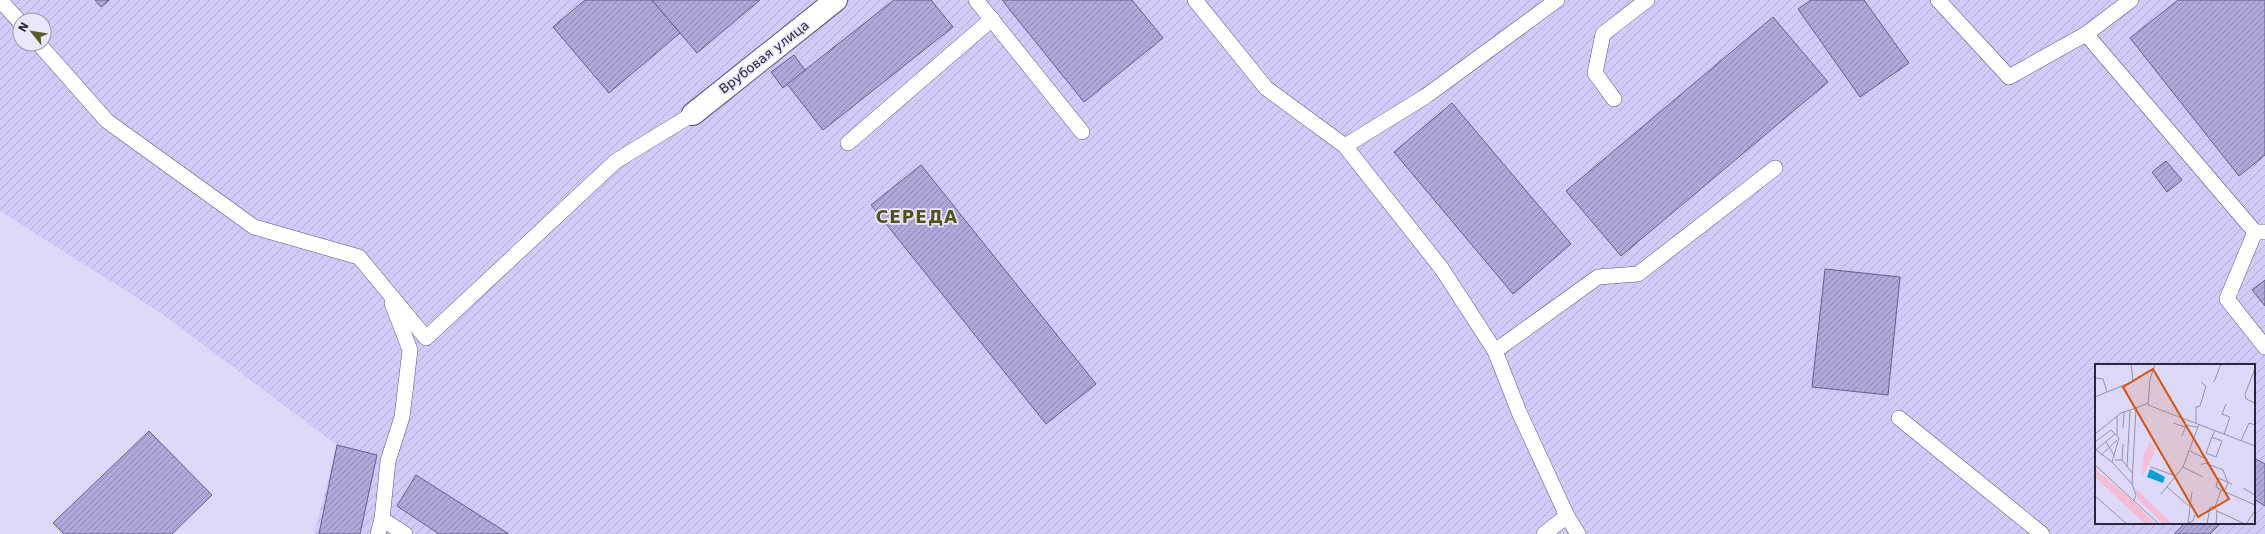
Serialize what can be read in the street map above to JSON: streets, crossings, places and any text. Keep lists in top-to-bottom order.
{
  "streets": {
    "street": ["Врубовая улица"]
  },
  "districts": ["СЕРЕДА"],
  "north": "top left"
}
